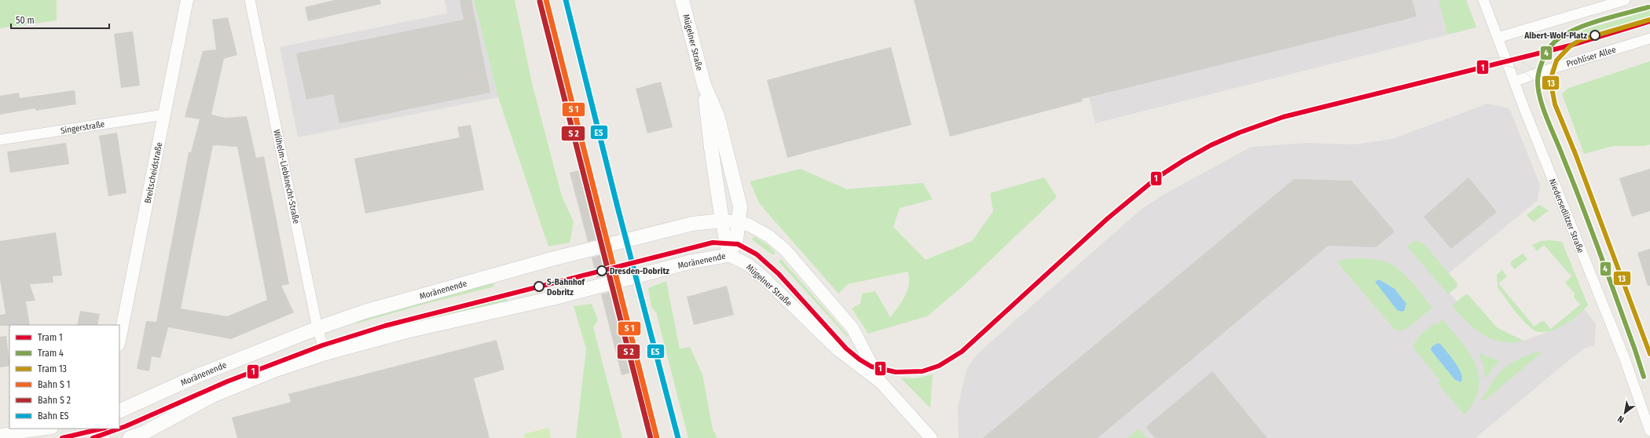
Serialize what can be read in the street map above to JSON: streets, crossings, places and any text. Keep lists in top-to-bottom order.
{
  "streets": {
    "main road": ["Mügelner Straße", "Moränenende"],
    "street": [
      "Prohliser Allee",
      "Singerstraße",
      "Breitscheidstraße",
      "Wilhelm-Liebknecht-Straße",
      "Niedersedlitzer Straße"
    ]
  },
  "crossings": [
    ["Mügelner Straße", "Moränenende"],
    ["Prohliser Allee", "Niedersedlitzer Straße"],
    ["Singerstraße", "Breitscheidstraße"],
    ["Wilhelm-Liebknecht-Straße", "Moränenende"]
  ],
  "places": ["Albert-Wolf-Platz", "Dresden-Dobritz", "S-Bahnhof Dobritz"],
  "lines": [
    "rail line ES",
    "tram line 4",
    "tram line 13",
    "tram line 1"
  ],
  "legend": [
    "Tram 1",
    "Tram 4",
    "Tram 13",
    "Bahn S 1",
    "Bahn S 2",
    "Bahn ES"
  ],
  "scale_bar": "50 m",
  "north": "bottom left"
}
